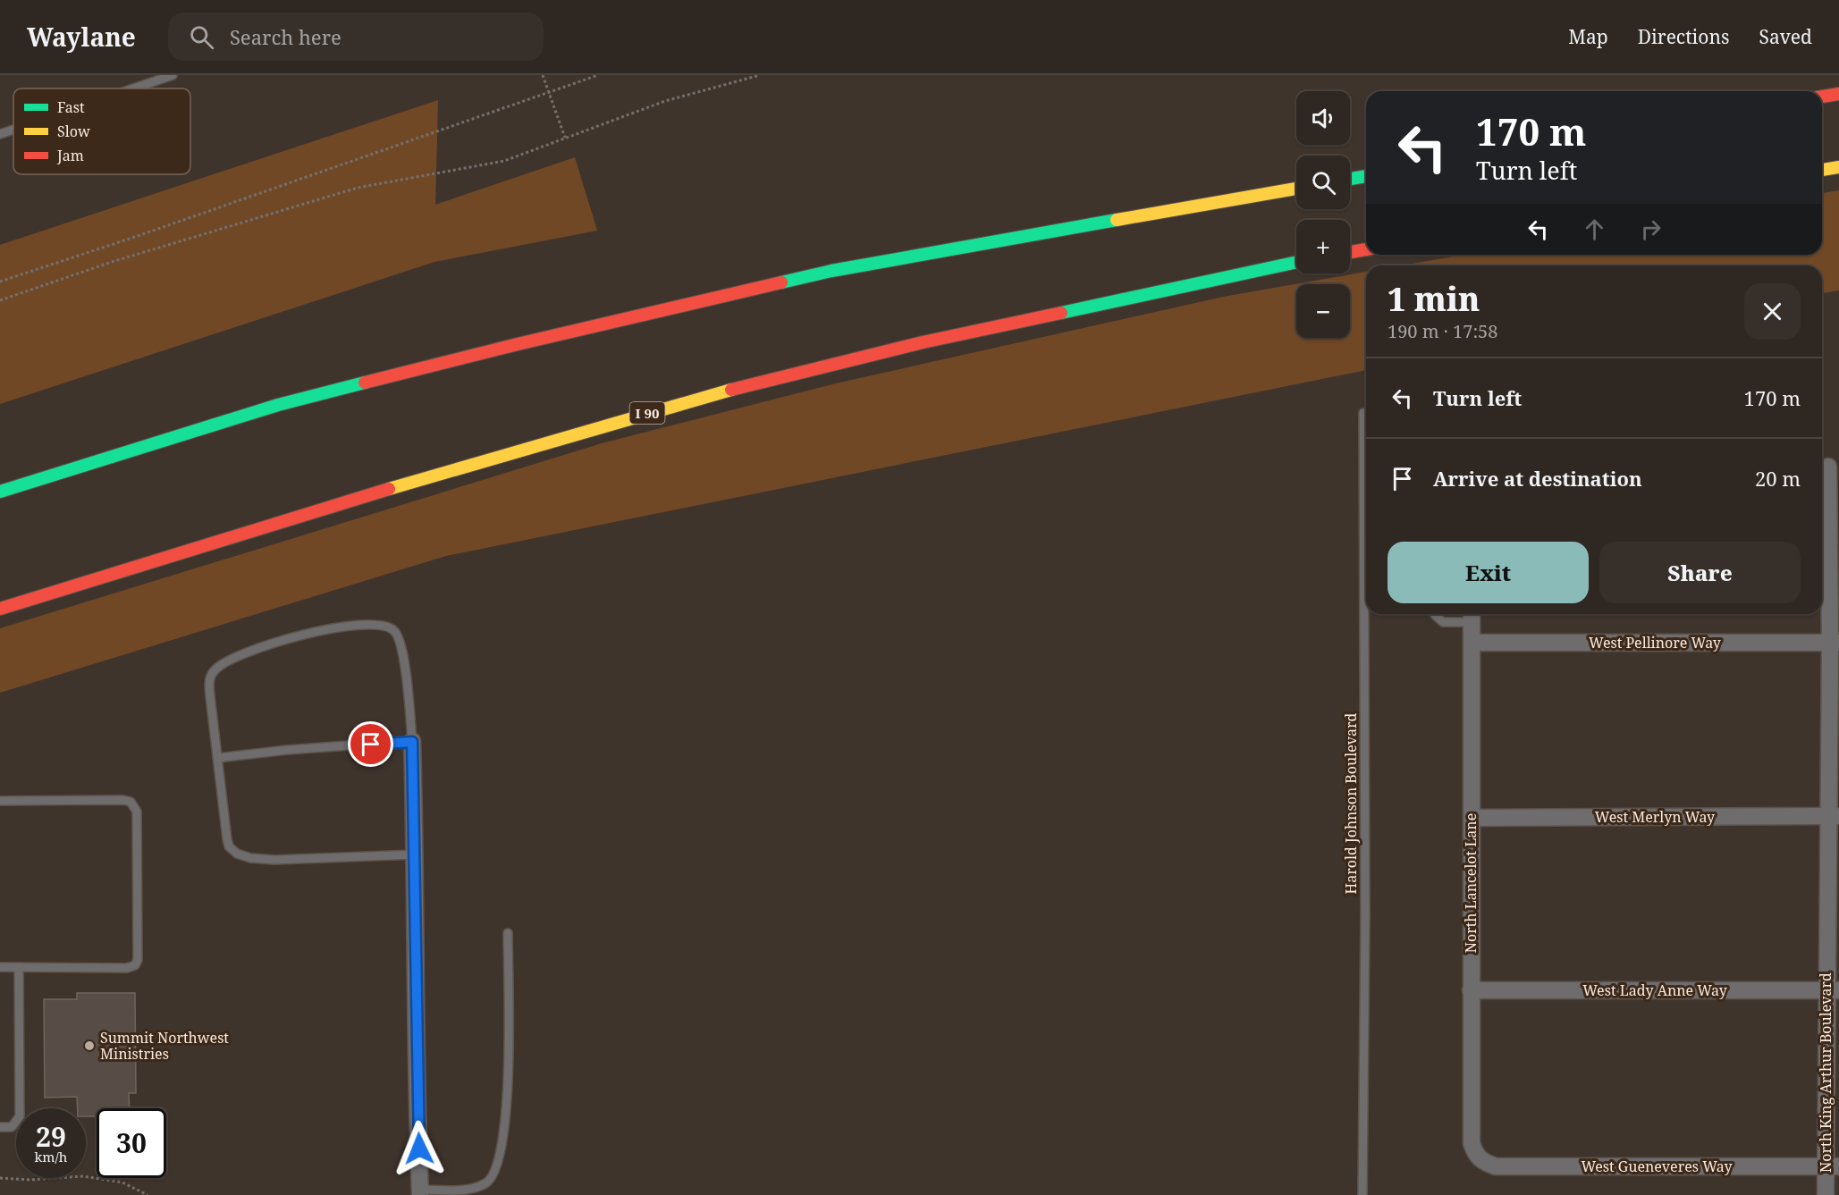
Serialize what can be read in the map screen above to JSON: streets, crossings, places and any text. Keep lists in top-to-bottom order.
{
  "streets": {
    "highway": ["I 90"],
    "street": [
      "West Pellinore Way",
      "West Merlyn Way",
      "North Lancelot Lane",
      "West Lady Anne Way",
      "North King Arthur Boulevard",
      "West Gueneveres Way"
    ],
    "lane": ["Harold Johnson Boulevard"]
  },
  "crossings": [
    ["West Pellinore Way", "North Lancelot Lane"],
    ["West Pellinore Way", "North King Arthur Boulevard"],
    ["West Merlyn Way", "North Lancelot Lane"],
    ["West Merlyn Way", "North King Arthur Boulevard"],
    ["North Lancelot Lane", "West Lady Anne Way"],
    ["North Lancelot Lane", "West Gueneveres Way"],
    ["West Lady Anne Way", "North King Arthur Boulevard"],
    ["North King Arthur Boulevard", "West Gueneveres Way"]
  ],
  "places": ["Summit Northwest Ministries"],
  "legend": ["Fast", "Slow", "Jam"],
  "page": {
    "header": "Waylane",
    "search": "Search here",
    "nav": ["Map", "Directions", "Saved"],
    "map_buttons": ["+", "−"],
    "turn": ["170 m", "Turn left"],
    "heading": ["1 min", "190 m · 17:58"],
    "list": [
      {
        "name": "Turn left",
        "value": "170 m"
      },
      {
        "name": "Arrive at destination",
        "value": "20 m"
      }
    ],
    "buttons": ["Exit", "Share"],
    "speed": "29 km/h",
    "limit": "30"
  }
}
